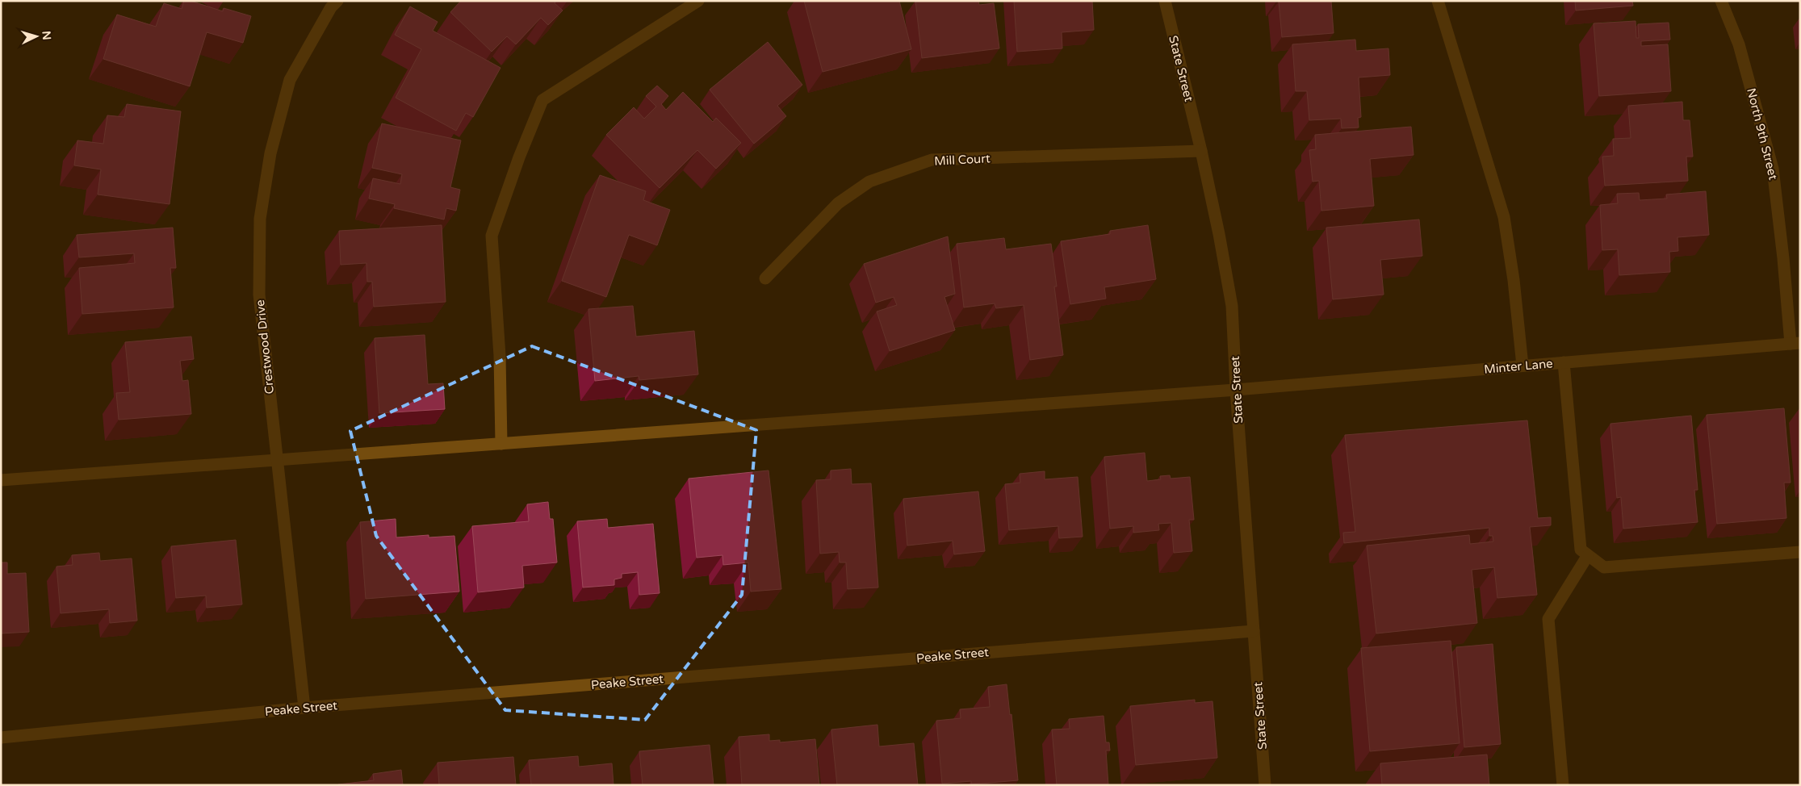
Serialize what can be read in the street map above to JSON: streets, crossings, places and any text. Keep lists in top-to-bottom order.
{
  "streets": {
    "street": [
      "State Street",
      "North 9th Street",
      "Mill Court",
      "Crestwood Drive",
      "Minter Lane",
      "Peake Street"
    ]
  },
  "crossings": [
    ["State Street", "Mill Court"],
    ["State Street", "Minter Lane"],
    ["State Street", "Peake Street"],
    ["North 9th Street", "Minter Lane"],
    ["Crestwood Drive", "Minter Lane"],
    ["Crestwood Drive", "Peake Street"]
  ],
  "north": "right"
}
